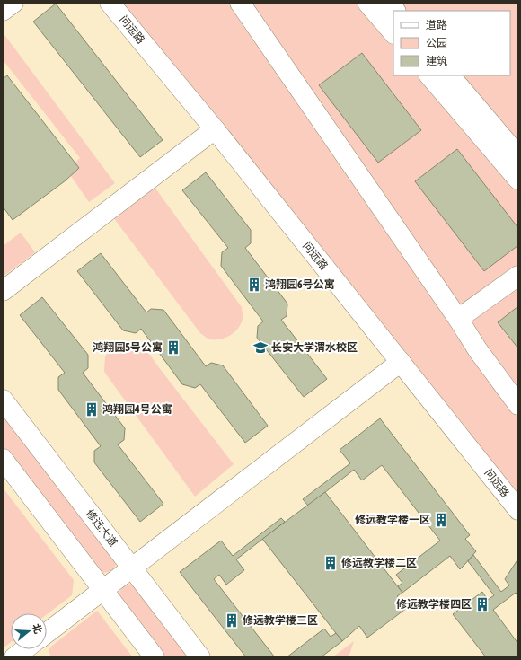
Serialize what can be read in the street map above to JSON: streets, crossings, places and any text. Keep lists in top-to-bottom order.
{
  "streets": {
    "street": ["问远路", "修远大道"]
  },
  "places": {
    "building": [
      "鸿翔园6号公寓",
      "鸿翔园5号公寓",
      "鸿翔园4号公寓",
      "修远教学楼一区",
      "修远教学楼二区",
      "修远教学楼四区",
      "修远教学楼三区"
    ],
    "school or university": ["长安大学渭水校区"]
  },
  "legend": ["道路", "公园", "建筑"],
  "north": "right"
}
